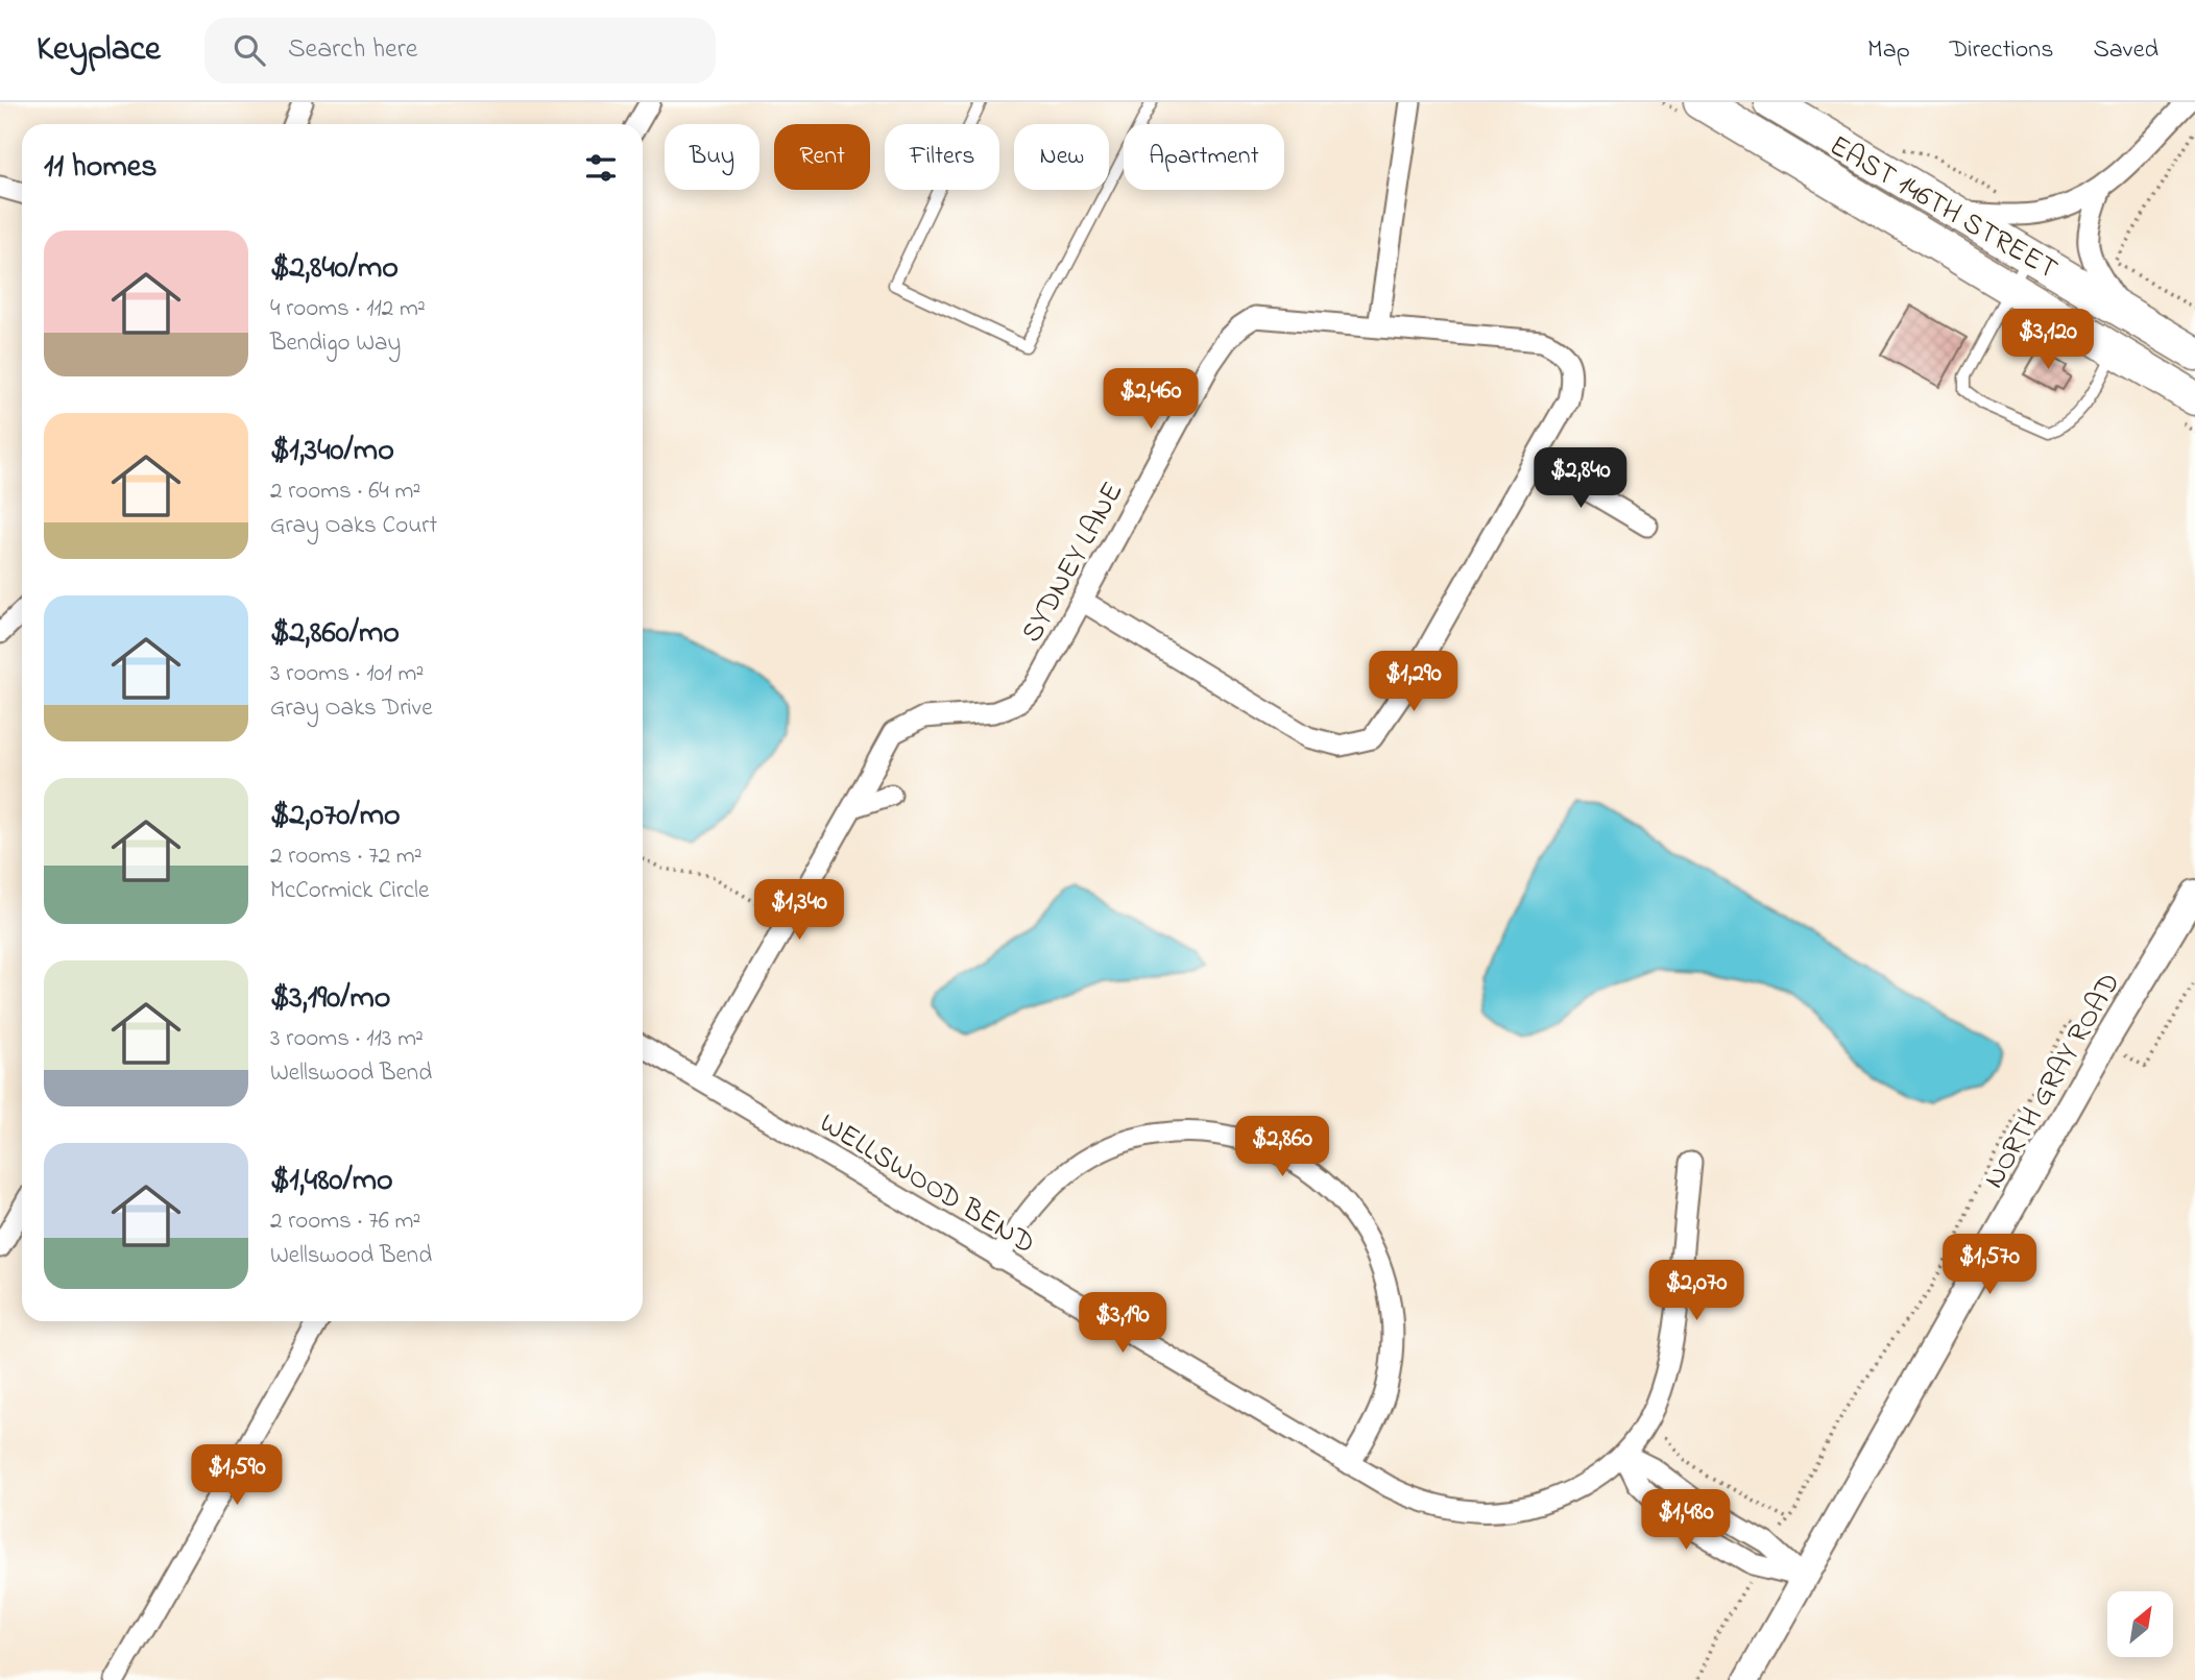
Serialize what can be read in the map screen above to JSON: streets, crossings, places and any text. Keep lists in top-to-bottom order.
{
  "streets": {
    "main road": ["EAST 146TH STREET"],
    "street": ["SYDNEY LANE", "NORTH GRAY ROAD", "WELLSWOOD BEND"]
  },
  "crossings": [
    ["SYDNEY LANE", "WELLSWOOD BEND"]
  ],
  "north": "top right",
  "page": {
    "header": "Keyplace",
    "search": "Search here",
    "nav": ["Map", "Directions", "Saved"],
    "chip": [
      "Buy",
      "Rent",
      "Filters",
      "New",
      "Apartment"
    ],
    "heading": "11 homes",
    "list": [
      {
        "name": "$2,840/mo",
        "note": "4 rooms · 112 m² · Bendigo Way"
      },
      {
        "name": "$1,340/mo",
        "note": "2 rooms · 64 m² · Gray Oaks Court"
      },
      {
        "name": "$2,860/mo",
        "note": "3 rooms · 101 m² · Gray Oaks Drive"
      },
      {
        "name": "$2,070/mo",
        "note": "2 rooms · 72 m² · McCormick Circle"
      },
      {
        "name": "$3,190/mo",
        "note": "3 rooms · 113 m² · Wellswood Bend"
      },
      {
        "name": "$1,480/mo",
        "note": "2 rooms · 76 m² · Wellswood Bend"
      }
    ],
    "price": [
      "$3,120",
      "$2,460",
      "$2,840",
      "$1,290",
      "$1,340",
      "$2,860",
      "$1,570",
      "$2,070",
      "$3,190",
      "$1,590",
      "$1,480"
    ]
  }
}
